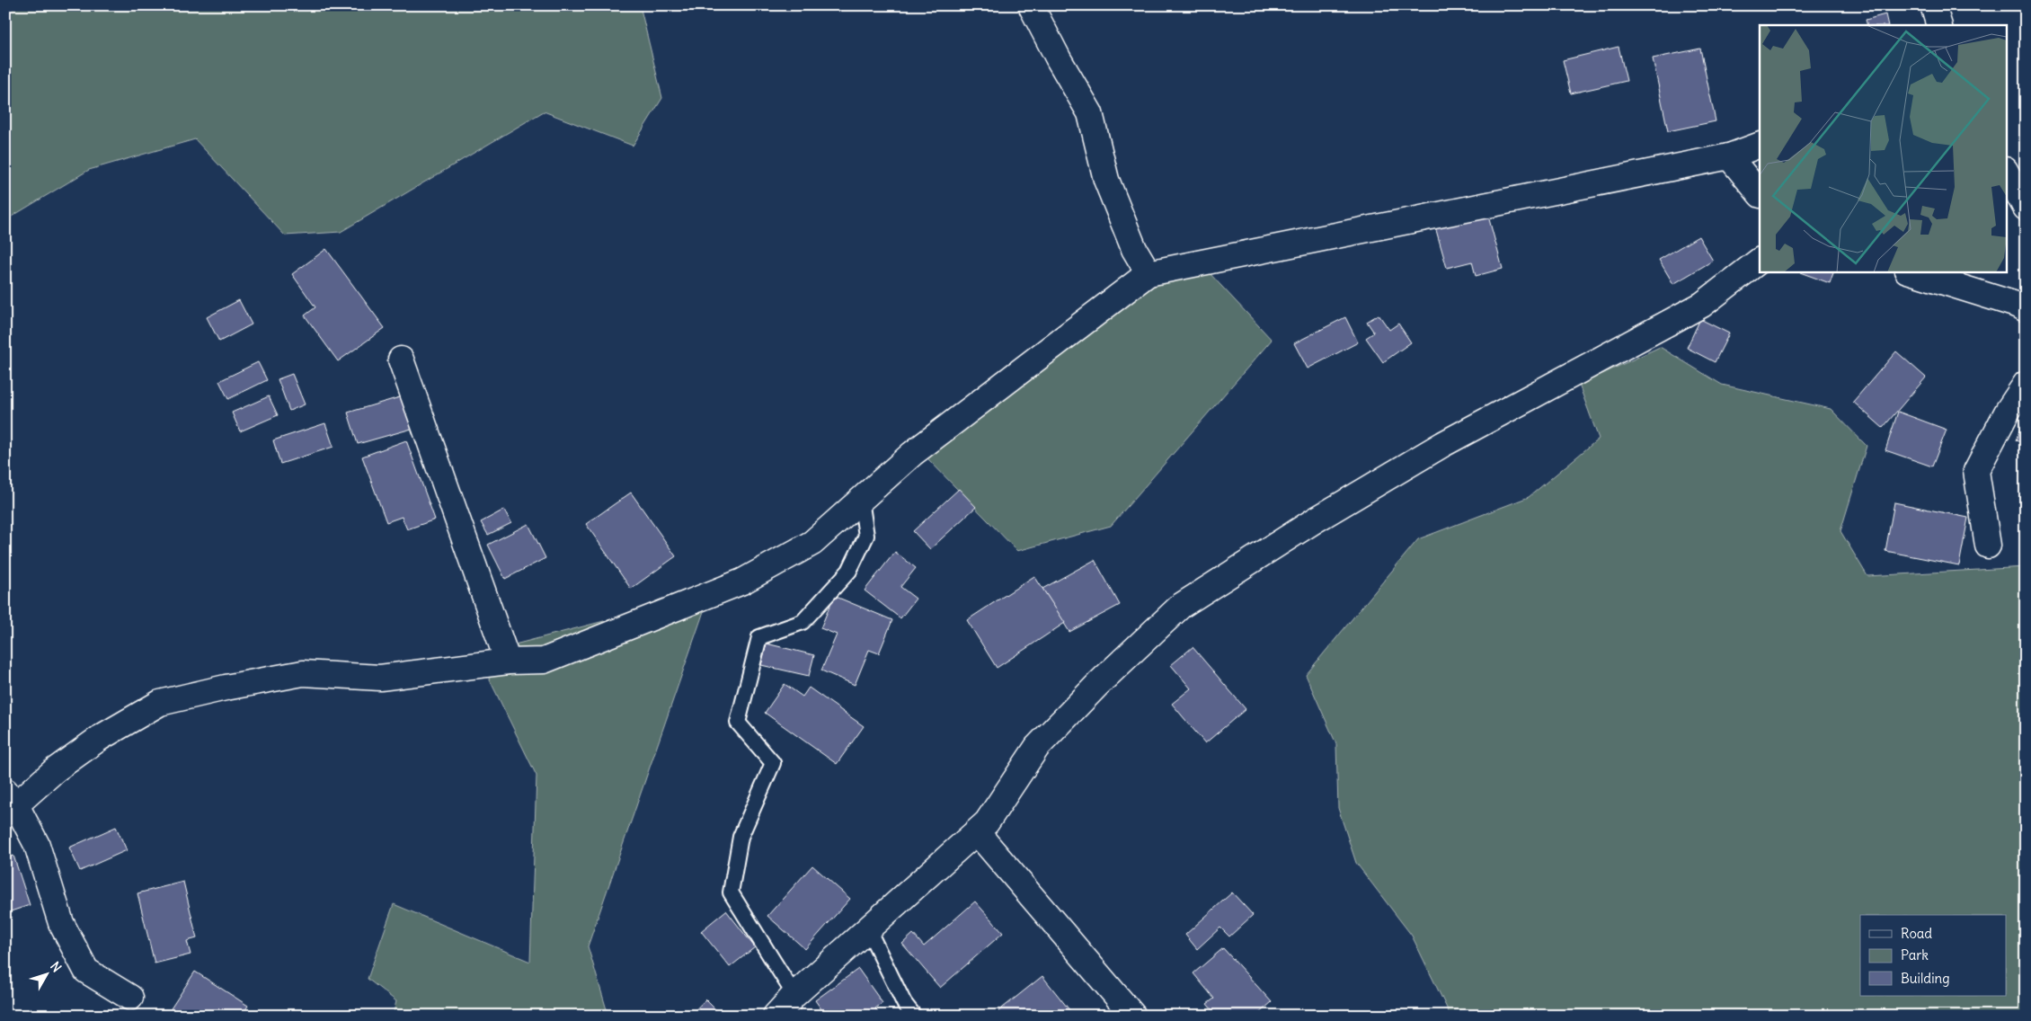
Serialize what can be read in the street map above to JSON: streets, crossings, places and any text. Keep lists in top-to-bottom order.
{
  "legend": ["Road", "Park", "Building"],
  "north": "top right"
}
